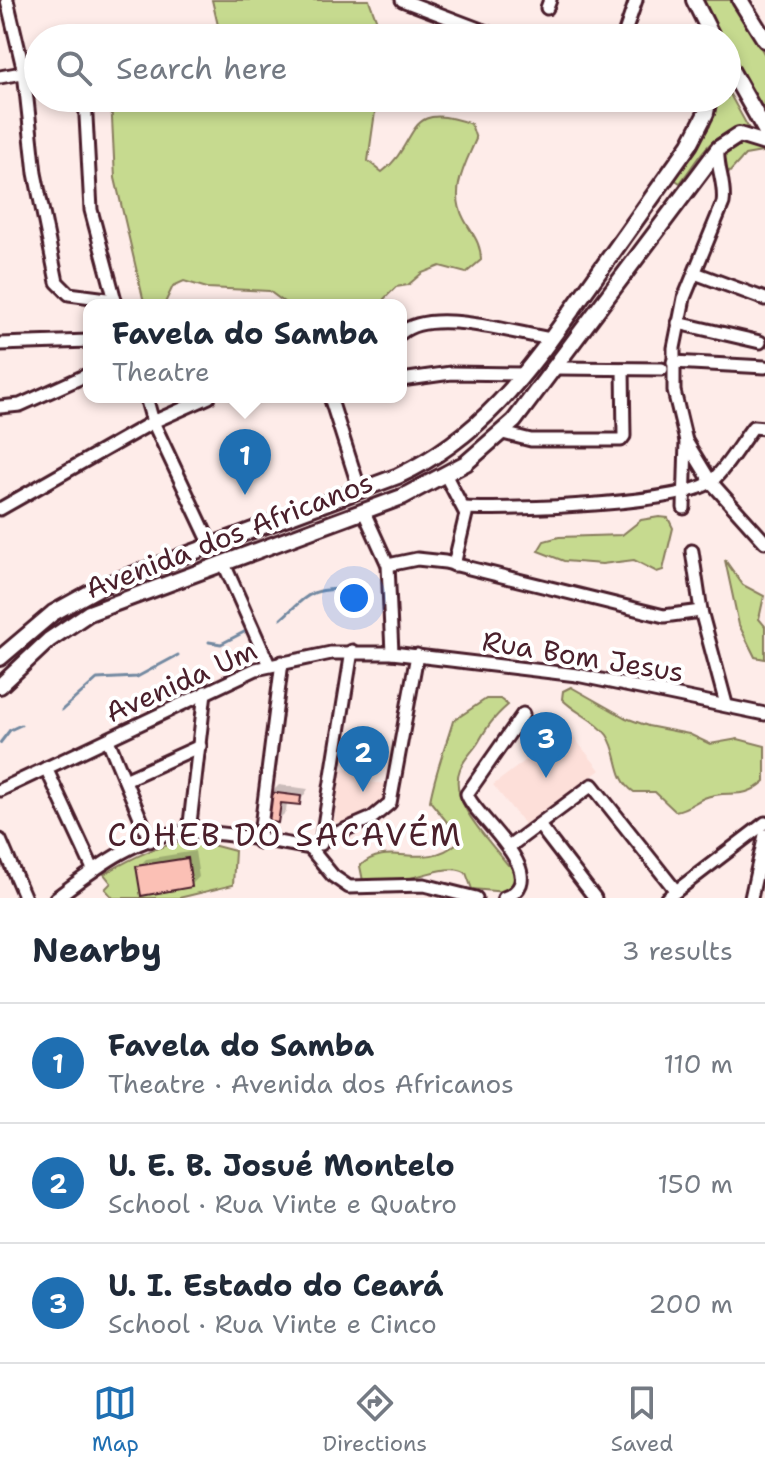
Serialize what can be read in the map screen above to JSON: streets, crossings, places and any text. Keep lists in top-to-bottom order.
{
  "streets": {
    "main road": ["Avenida dos Africanos"],
    "street": ["Rua Bom Jesus", "Avenida Um"]
  },
  "crossings": [
    ["Rua Bom Jesus", "Avenida Um"]
  ],
  "districts": ["COHEB DO SACAVÉM"],
  "page": {
    "search": "Search here",
    "popup": ["Favela do Samba", "Theatre"],
    "pins": ["1", "3", "2"],
    "heading": ["Nearby", "3 results"],
    "list": [
      {
        "mark": "1",
        "name": "Favela do Samba",
        "note": "Theatre · Avenida dos Africanos",
        "value": "110 m"
      },
      {
        "mark": "2",
        "name": "U. E. B. Josué Montelo",
        "note": "School · Rua Vinte e Quatro",
        "value": "150 m"
      },
      {
        "mark": "3",
        "name": "U. I. Estado do Ceará",
        "note": "School · Rua Vinte e Cinco",
        "value": "200 m"
      }
    ],
    "nav": ["Map", "Directions", "Saved"]
  }
}
